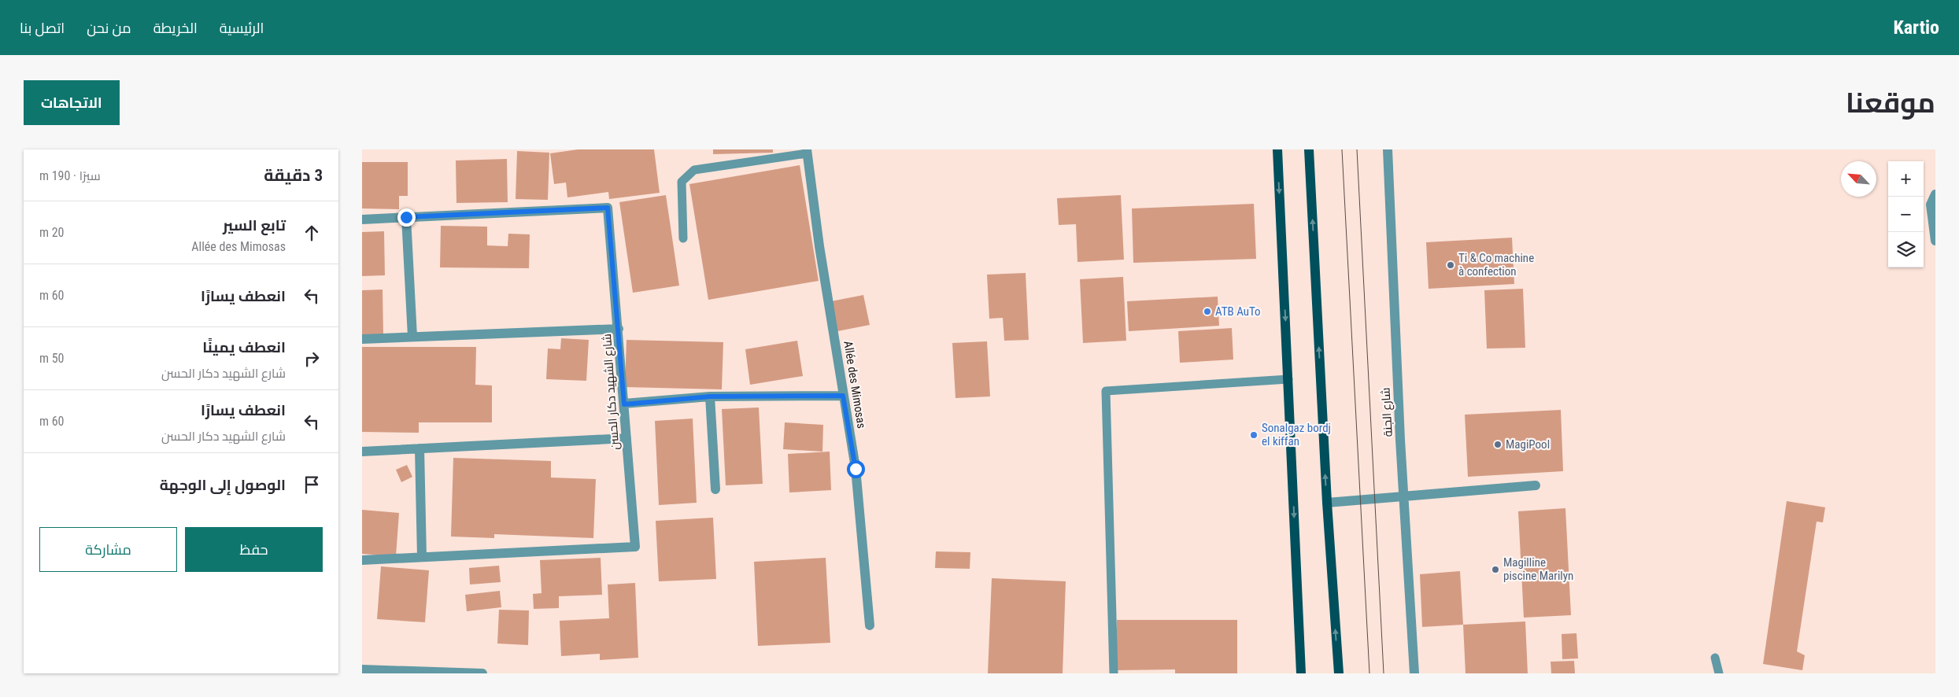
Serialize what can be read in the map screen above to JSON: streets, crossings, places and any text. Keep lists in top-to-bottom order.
{
  "streets": {
    "street": ["Allée des Mimosas", "شارع الشهيد دكار الحسن", "شارع الجنة"]
  },
  "places": [
    "Ti & Co machine à confection",
    "ATB AuTo",
    "Sonalgaz bordj el kiffan",
    "MagiPool",
    "Magilline piscine Marilyn"
  ],
  "north": "top left",
  "page": {
    "header": "Kartio",
    "nav": [
      "الرئيسية",
      "الخريطة",
      "من نحن",
      "اتصل بنا"
    ],
    "title": "موقعنا",
    "buttons": [
      "الاتجاهات",
      ["حفظ", "مشاركة"]
    ],
    "heading": ["3 دقيقة", "سيرًا · 190 m"],
    "map_buttons": ["+", "−"],
    "list": [
      ["تابع السير", "Allée des Mimosas", "20 m"],
      ["انعطف يسارًا", "60 m"],
      ["انعطف يمينًا", "شارع الشهيد دكار الحسن", "50 m"],
      ["انعطف يسارًا", "شارع الشهيد دكار الحسن", "60 m"],
      "الوصول إلى الوجهة"
    ]
  }
}
